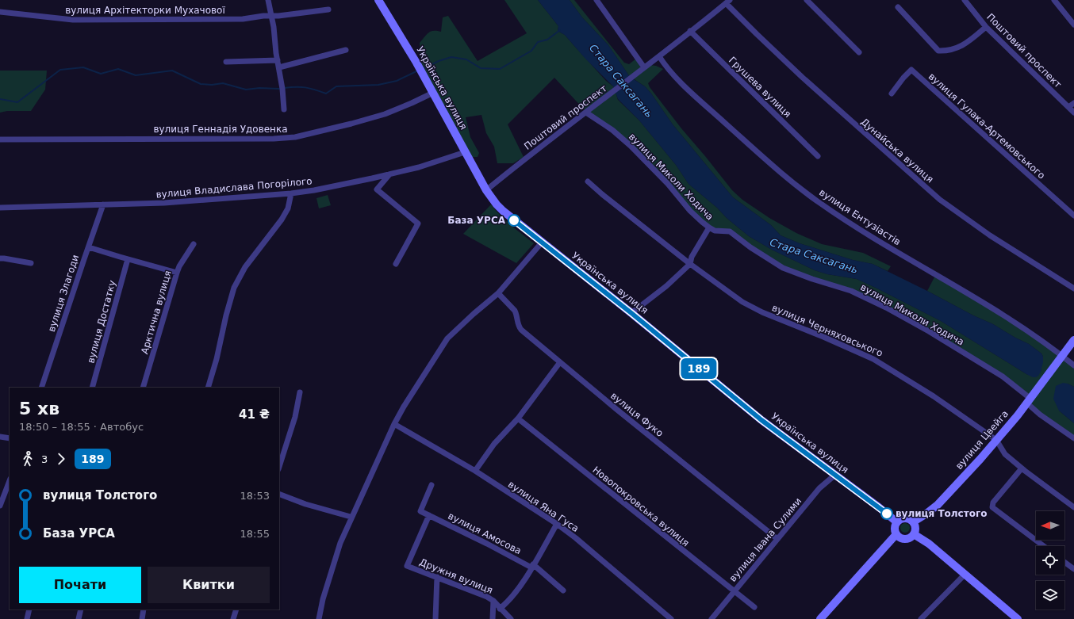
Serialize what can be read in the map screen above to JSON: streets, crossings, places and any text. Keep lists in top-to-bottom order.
{
  "streets": {
    "street": [
      "вулиця Архітекторки Мухачової",
      "Поштовий проспект",
      "Грушева вулиця",
      "Українська вулиця",
      "вулиця Гулака-Артемовського",
      "вулиця Геннадія Удовенка",
      "Дунайська вулиця",
      "вулиця Миколи Ходича",
      "вулиця Владислава Погорілого",
      "вулиця Ентузіастів",
      "вулиця Злагоди",
      "Арктична вулиця",
      "вулиця Достатку",
      "вулиця Черняховського",
      "вулиця Фуко",
      "вулиця Цвейга",
      "вулиця Яна Гуса",
      "Новопокровська вулиця",
      "вулиця Амосова",
      "вулиця Івана Сулими",
      "Дружня вулиця"
    ]
  },
  "crossings": [
    ["Поштовий проспект", "Грушева вулиця"],
    ["Поштовий проспект", "Українська вулиця"],
    ["Поштовий проспект", "Дунайська вулиця"],
    ["Поштовий проспект", "вулиця Миколи Ходича"],
    ["Поштовий проспект", "вулиця Ентузіастів"],
    ["Українська вулиця", "вулиця Геннадія Удовенка"],
    ["Українська вулиця", "вулиця Владислава Погорілого"],
    ["Українська вулиця", "вулиця Цвейга"],
    ["Українська вулиця", "вулиця Івана Сулими"],
    ["вулиця Миколи Ходича", "вулиця Цвейга"],
    ["вулиця Владислава Погорілого", "вулиця Злагоди"],
    ["вулиця Ентузіастів", "вулиця Цвейга"],
    ["вулиця Черняховського", "вулиця Цвейга"],
    ["вулиця Фуко", "вулиця Івана Сулими"],
    ["Новопокровська вулиця", "вулиця Івана Сулими"],
    ["вулиця Амосова", "Дружня вулиця"]
  ],
  "water": ["Стара Саксагань"],
  "places": ["База УРСА", "вулиця Толстого"],
  "lines": ["bus line 189"],
  "north": "left",
  "page": {
    "on_map": "189",
    "heading": ["5 хв", "18:50 – 18:55 · Автобус", "41 ₴"],
    "legs": ["3", "189"],
    "list": [
      {
        "name": "вулиця Толстого",
        "value": "18:53"
      },
      {
        "name": "База УРСА",
        "value": "18:55"
      }
    ],
    "buttons": ["Почати", "Квитки"]
  }
}
